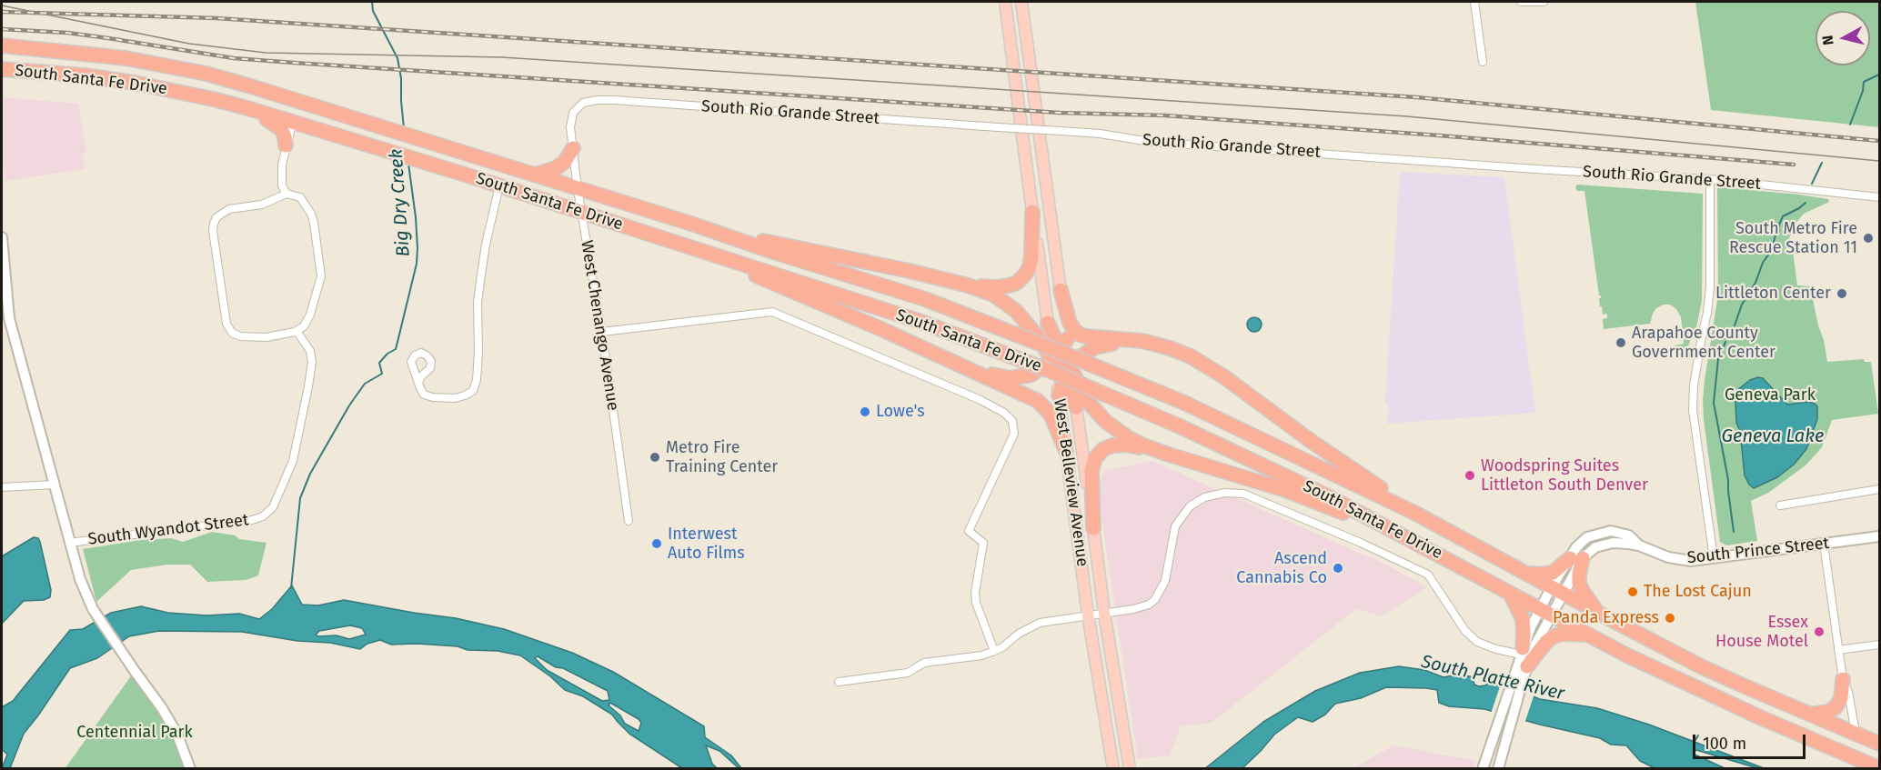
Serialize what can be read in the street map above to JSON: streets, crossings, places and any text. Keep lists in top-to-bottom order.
{
  "streets": {
    "highway": ["South Santa Fe Drive"],
    "main road": ["West Belleview Avenue"],
    "street": [
      "South Rio Grande Street",
      "West Chenango Avenue",
      "South Wyandot Street",
      "South Prince Street"
    ]
  },
  "crossings": [
    ["South Santa Fe Drive", "West Chenango Avenue"],
    ["South Santa Fe Drive", "South Prince Street"],
    ["South Rio Grande Street", "West Chenango Avenue"]
  ],
  "water": ["Big Dry Creek", "Geneva Lake", "South Platte River"],
  "parks": ["Geneva Park", "Centennial Park"],
  "places": [
    "South Metro Fire Rescue Station 11",
    "Littleton Center",
    "Arapahoe County Government Center",
    "Lowe's",
    "Metro Fire Training Center",
    "Woodspring Suites Littleton South Denver",
    "Interwest Auto Films",
    "Ascend Cannabis Co",
    "The Lost Cajun",
    "Panda Express",
    "Essex House Motel"
  ],
  "scale_bar": "100 m",
  "north": "left"
}
